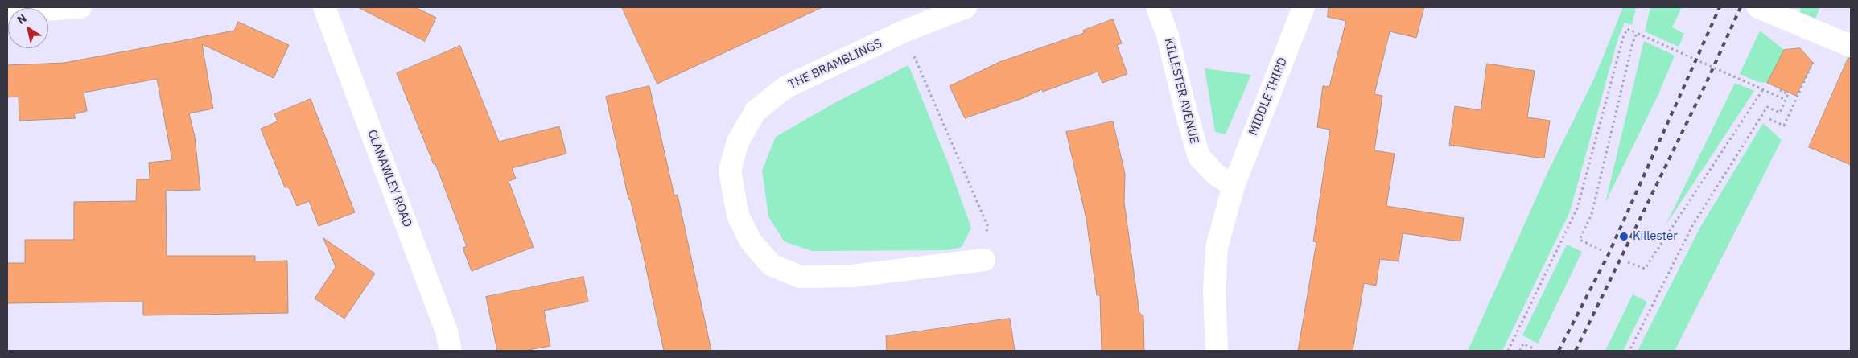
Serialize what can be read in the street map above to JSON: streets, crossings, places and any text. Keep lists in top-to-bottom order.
{
  "streets": {
    "street": [
      "THE BRAMBLINGS",
      "KILLESTER AVENUE",
      "MIDDLE THIRD",
      "CLANAWLEY ROAD"
    ]
  },
  "crossings": [
    ["KILLESTER AVENUE", "MIDDLE THIRD"]
  ],
  "places": ["Killester"],
  "north": "top left"
}
